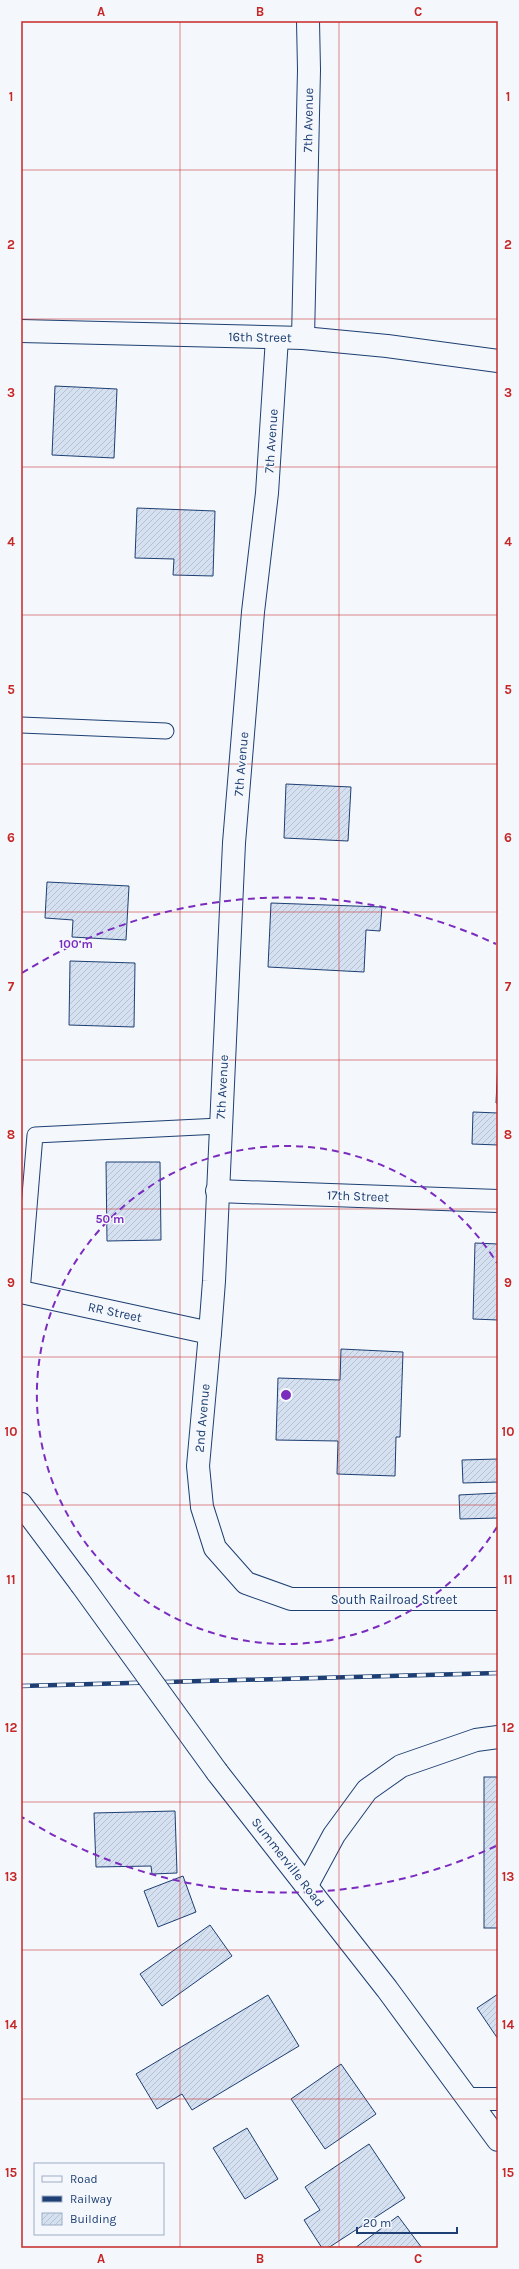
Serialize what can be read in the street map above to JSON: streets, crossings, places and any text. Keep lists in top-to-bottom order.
{
  "streets": {
    "street": [
      "7th Avenue",
      "16th Street",
      "17th Street",
      "RR Street",
      "2nd Avenue",
      "South Railroad Street",
      "Summerville Road"
    ]
  },
  "crossings": [
    ["7th Avenue", "16th Street"],
    ["7th Avenue", "17th Street"],
    ["7th Avenue", "2nd Avenue"],
    ["17th Street", "2nd Avenue"],
    ["RR Street", "2nd Avenue"],
    ["2nd Avenue", "South Railroad Street"]
  ],
  "legend": ["Road", "Railway", "Building"],
  "scale_bar": "20 m",
  "grid": {
    "columns": ["A", "B", "C"],
    "rows": [
      "1",
      "2",
      "3",
      "4",
      "5",
      "6",
      "7",
      "8",
      "9",
      "10",
      "11",
      "12",
      "13",
      "14",
      "15"
    ]
  },
  "rings": ["100 m", "50 m"]
}
